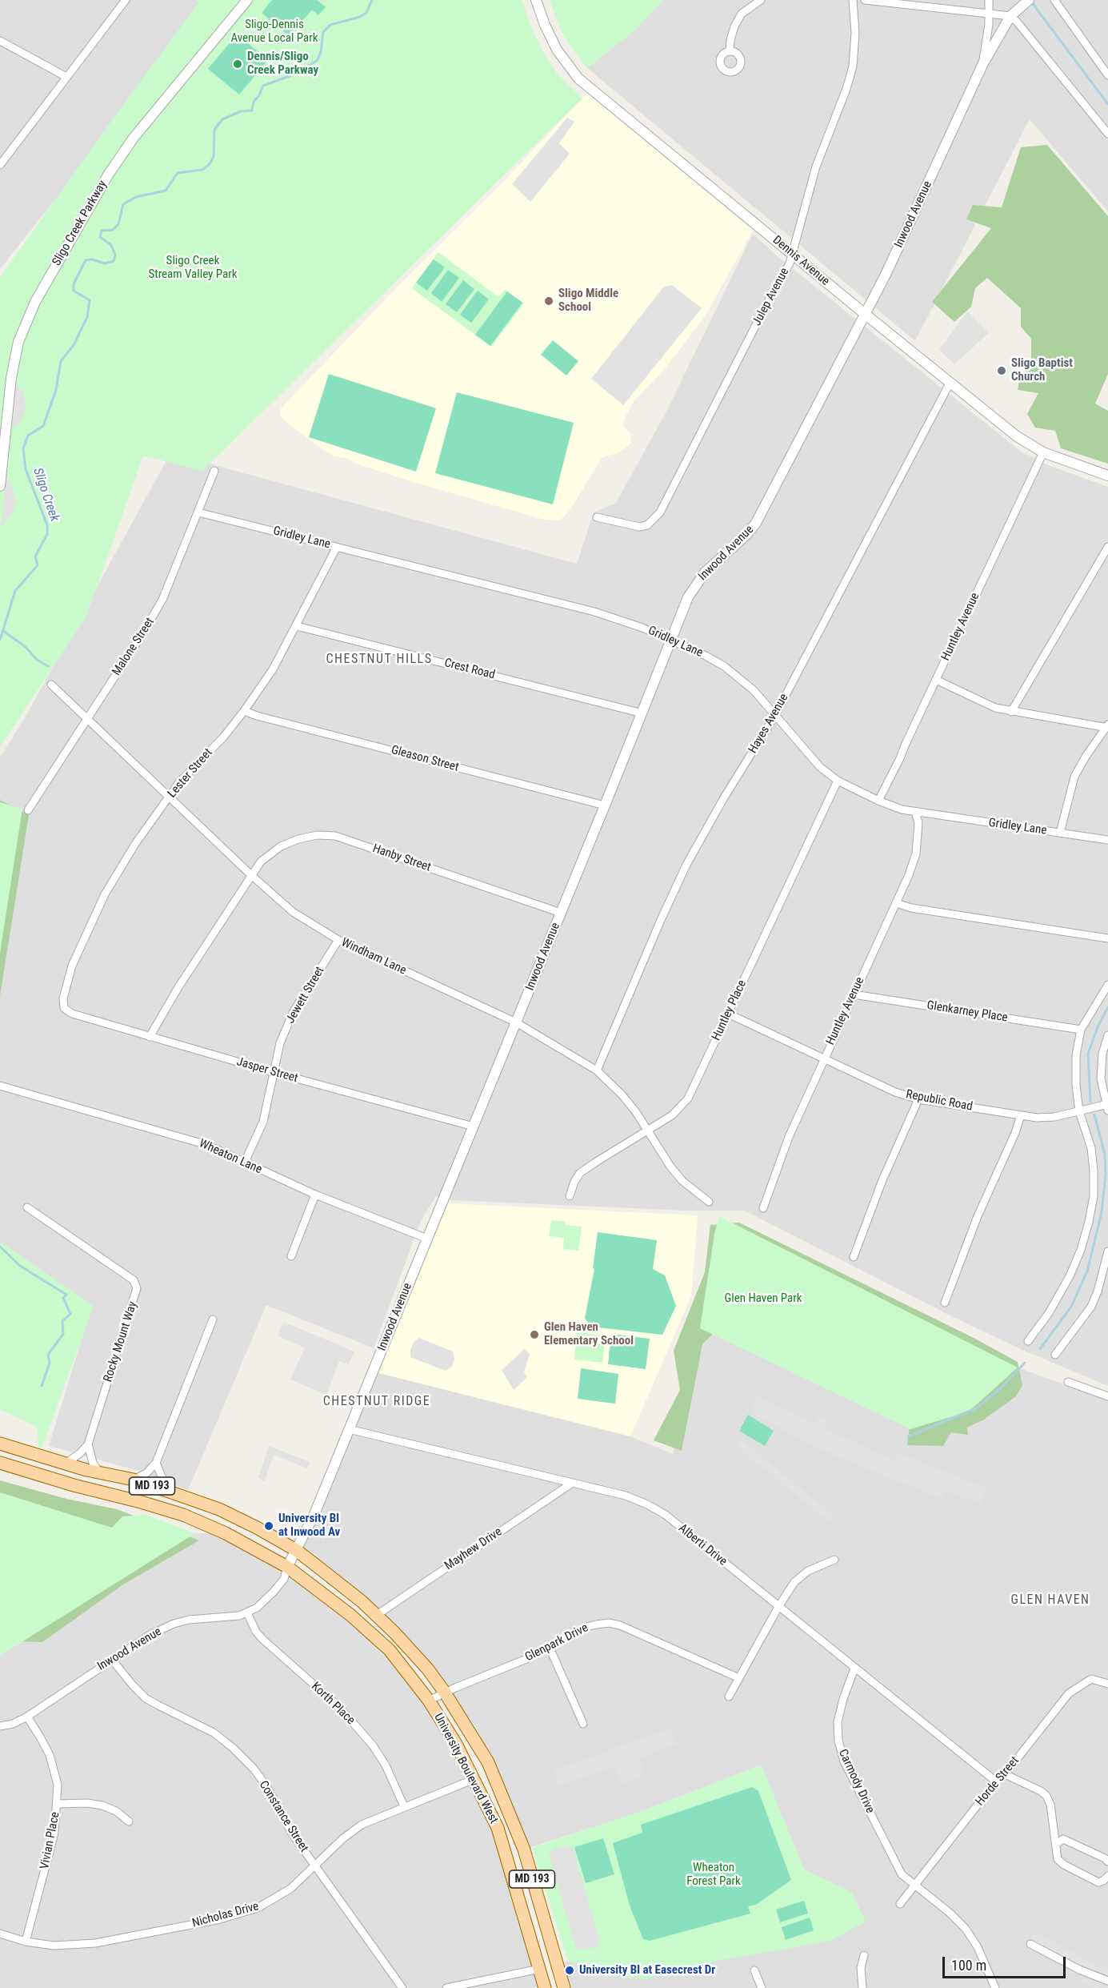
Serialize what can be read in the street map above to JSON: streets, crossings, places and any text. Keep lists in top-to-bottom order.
{
  "streets": {
    "main road": ["MD 193", "University Boulevard West"],
    "street": [
      "Inwood Avenue",
      "Sligo Creek Parkway",
      "Dennis Avenue",
      "Julep Avenue",
      "Gridley Lane",
      "Huntley Avenue",
      "Malone Street",
      "Crest Road",
      "Hayes Avenue",
      "Gleason Street",
      "Lester Street",
      "Hanby Street",
      "Windham Lane",
      "Jewett Street",
      "Huntley Place",
      "Glenkarney Place",
      "Jasper Street",
      "Republic Road",
      "Wheaton Lane",
      "Rocky Mount Way",
      "Alberti Drive",
      "Mayhew Drive",
      "Glenpark Drive",
      "Korth Place",
      "Carmody Drive",
      "Horde Street",
      "Constance Street",
      "Vivian Place",
      "Nicholas Drive"
    ]
  },
  "crossings": [
    ["Inwood Avenue", "Dennis Avenue"],
    ["Inwood Avenue", "Gridley Lane"],
    ["Inwood Avenue", "Crest Road"],
    ["Inwood Avenue", "Gleason Street"],
    ["Inwood Avenue", "Hanby Street"],
    ["Inwood Avenue", "Windham Lane"],
    ["Inwood Avenue", "Jasper Street"],
    ["Inwood Avenue", "Wheaton Lane"],
    ["Inwood Avenue", "Alberti Drive"],
    ["Inwood Avenue", "Korth Place"],
    ["Inwood Avenue", "University Boulevard West"],
    ["Inwood Avenue", "Constance Street"],
    ["Inwood Avenue", "Vivian Place"],
    ["Dennis Avenue", "Julep Avenue"],
    ["Dennis Avenue", "Huntley Avenue"],
    ["Dennis Avenue", "Hayes Avenue"],
    ["Gridley Lane", "Huntley Avenue"],
    ["Gridley Lane", "Malone Street"],
    ["Gridley Lane", "Hayes Avenue"],
    ["Gridley Lane", "Lester Street"],
    ["Gridley Lane", "Huntley Place"],
    ["Huntley Avenue", "Glenkarney Place"],
    ["Huntley Avenue", "Republic Road"],
    ["Malone Street", "Windham Lane"],
    ["Crest Road", "Lester Street"],
    ["Hayes Avenue", "Windham Lane"],
    ["Gleason Street", "Lester Street"],
    ["Lester Street", "Windham Lane"],
    ["Lester Street", "Jasper Street"],
    ["Hanby Street", "Windham Lane"],
    ["Hanby Street", "Jasper Street"],
    ["Windham Lane", "Jewett Street"],
    ["Windham Lane", "Huntley Place"],
    ["Jewett Street", "Jasper Street"],
    ["Jewett Street", "Wheaton Lane"],
    ["Huntley Place", "Republic Road"],
    ["Alberti Drive", "Mayhew Drive"],
    ["Alberti Drive", "Carmody Drive"],
    ["Alberti Drive", "Horde Street"],
    ["Mayhew Drive", "University Boulevard West"],
    ["Glenpark Drive", "University Boulevard West"],
    ["Korth Place", "Nicholas Drive"],
    ["University Boulevard West", "Nicholas Drive"],
    ["Carmody Drive", "Horde Street"],
    ["Constance Street", "Nicholas Drive"],
    ["Vivian Place", "Nicholas Drive"]
  ],
  "districts": ["CHESTNUT HILLS", "CHESTNUT RIDGE", "GLEN HAVEN"],
  "water": ["Sligo Creek"],
  "parks": [
    "Sligo-Dennis Avenue Local Park",
    "Sligo Creek Stream Valley Park",
    "Glen Haven Park",
    "Wheaton Forest Park"
  ],
  "places": [
    "Dennis/Sligo Creek Parkway",
    "Sligo Middle School",
    "Sligo Baptist Church",
    "Glen Haven Elementary School",
    "University Bl at Inwood Av",
    "University Bl at Easecrest Dr"
  ],
  "scale_bar": "100 m"
}
